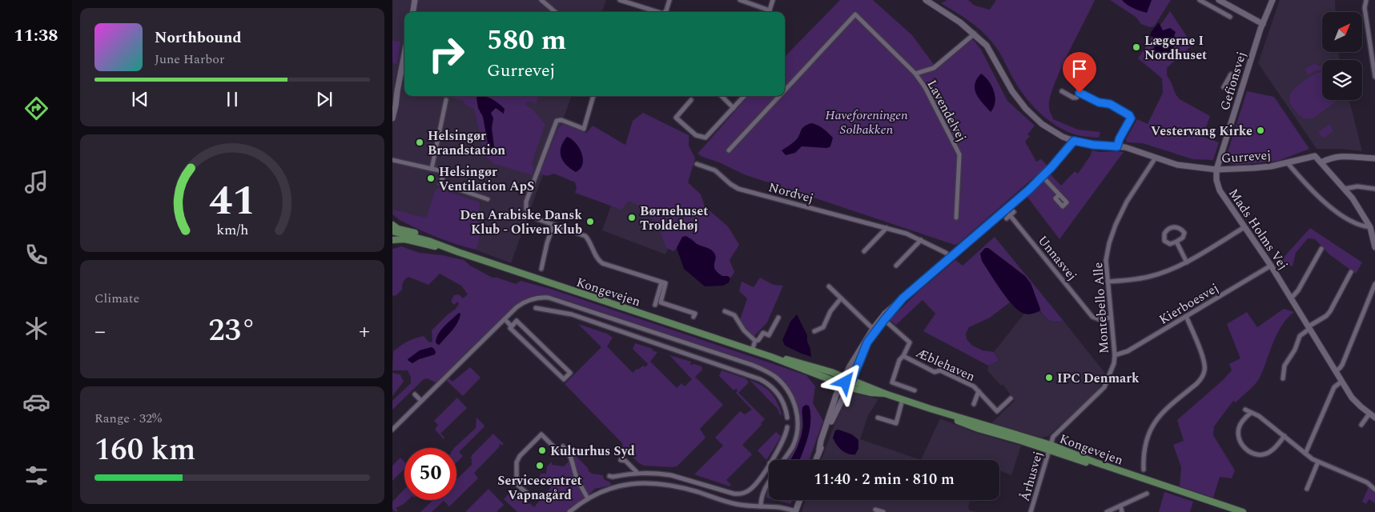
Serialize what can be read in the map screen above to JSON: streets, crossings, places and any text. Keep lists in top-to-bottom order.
{
  "streets": {
    "main road": [
      "Gefionsvej",
      "Gurrevej",
      "Mads Holms Vej",
      "Kongevejen"
    ],
    "street": [
      "Lavendelvej",
      "Nordvej",
      "Unnasvej",
      "Kierboesvej",
      "Montebello Alle",
      "Æblehaven",
      "Århusvej"
    ]
  },
  "crossings": [
    ["Gefionsvej", "Gurrevej"],
    ["Gefionsvej", "Mads Holms Vej"],
    ["Gurrevej", "Mads Holms Vej"],
    ["Gurrevej", "Montebello Alle"],
    ["Mads Holms Vej", "Kierboesvej"],
    ["Unnasvej", "Montebello Alle"],
    ["Kongevejen", "Montebello Alle"],
    ["Kongevejen", "Århusvej"],
    ["Kierboesvej", "Montebello Alle"],
    ["Montebello Alle", "Århusvej"]
  ],
  "parks": ["Haveforeningen Solbakken"],
  "places": [
    "Lægerne I Nordhuset",
    "Vestervang Kirke",
    "Helsingør Brandstation",
    "Helsingør Ventilation ApS",
    "Børnehuset Troldehøj",
    "Den Arabiske Dansk Klub - Oliven Klub",
    "IPC Denmark",
    "Kulturhus Syd",
    "Servicecentret Vapnagård"
  ],
  "north": "top right",
  "page": {
    "tabs": "11:38",
    "turn": ["580 m", "Gurrevej"],
    "song": ["Northbound", "June Harbor"],
    "tile": [
      "Climate",
      ["Range · 32%", "160 km"]
    ],
    "heat": ["−", "23°", "+"],
    "limit": "50",
    "trip": "11:40 · 2 min · 810 m",
    "gauge": ["41", "km/h"]
  }
}
